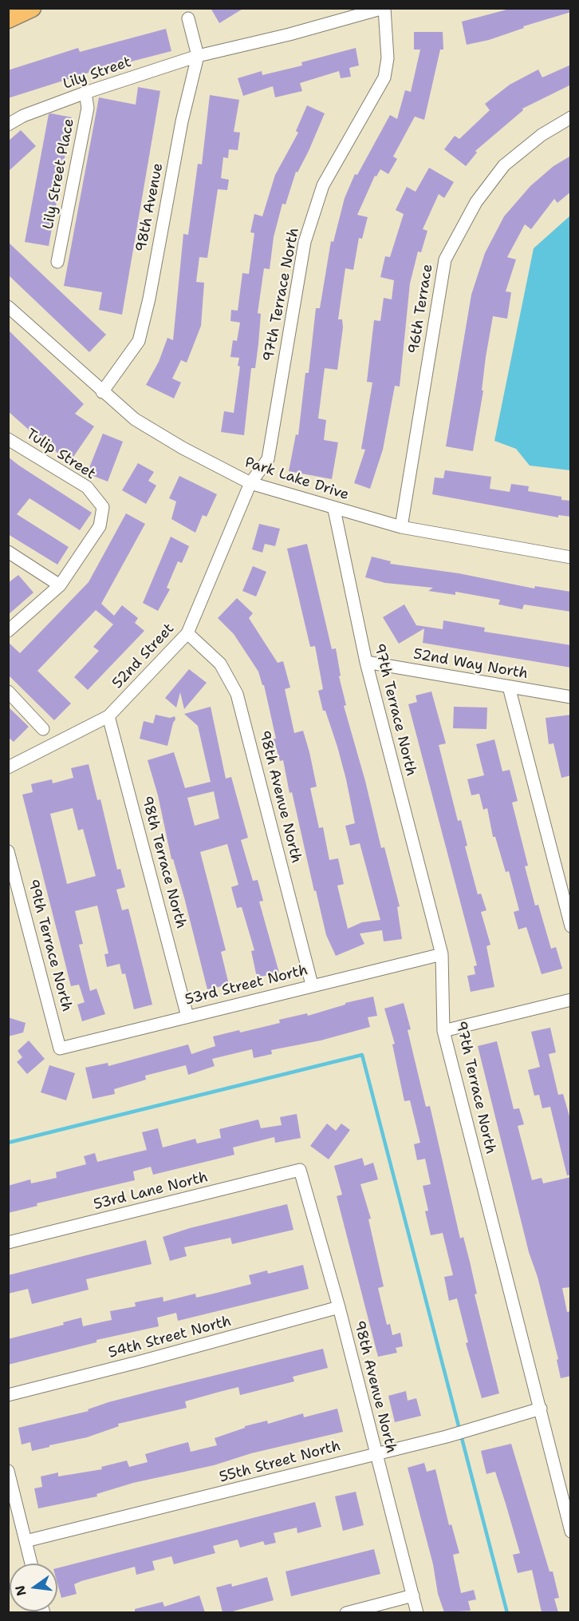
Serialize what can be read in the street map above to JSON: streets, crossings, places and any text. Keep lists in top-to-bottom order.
{
  "streets": {
    "street": [
      "Lily Street",
      "Lily Street Place",
      "98th Avenue",
      "97th Terrace North",
      "96th Terrace",
      "Tulip Street",
      "Park Lake Drive",
      "52nd Street",
      "52nd Way North",
      "98th Avenue North",
      "98th Terrace North",
      "99th Terrace North",
      "53rd Street North",
      "53rd Lane North",
      "54th Street North",
      "55th Street North"
    ]
  },
  "crossings": [
    ["Lily Street", "Lily Street Place"],
    ["Lily Street", "98th Avenue"],
    ["Lily Street", "97th Terrace North"],
    ["98th Avenue", "Park Lake Drive"],
    ["97th Terrace North", "Park Lake Drive"],
    ["97th Terrace North", "52nd Street"],
    ["97th Terrace North", "52nd Way North"],
    ["97th Terrace North", "53rd Street North"],
    ["97th Terrace North", "55th Street North"],
    ["96th Terrace", "Park Lake Drive"],
    ["Park Lake Drive", "52nd Street"],
    ["52nd Street", "98th Avenue North"],
    ["52nd Street", "98th Terrace North"],
    ["98th Avenue North", "53rd Street North"],
    ["98th Avenue North", "53rd Lane North"],
    ["98th Avenue North", "54th Street North"],
    ["98th Avenue North", "55th Street North"],
    ["98th Terrace North", "53rd Street North"],
    ["99th Terrace North", "53rd Street North"]
  ],
  "north": "left"
}
